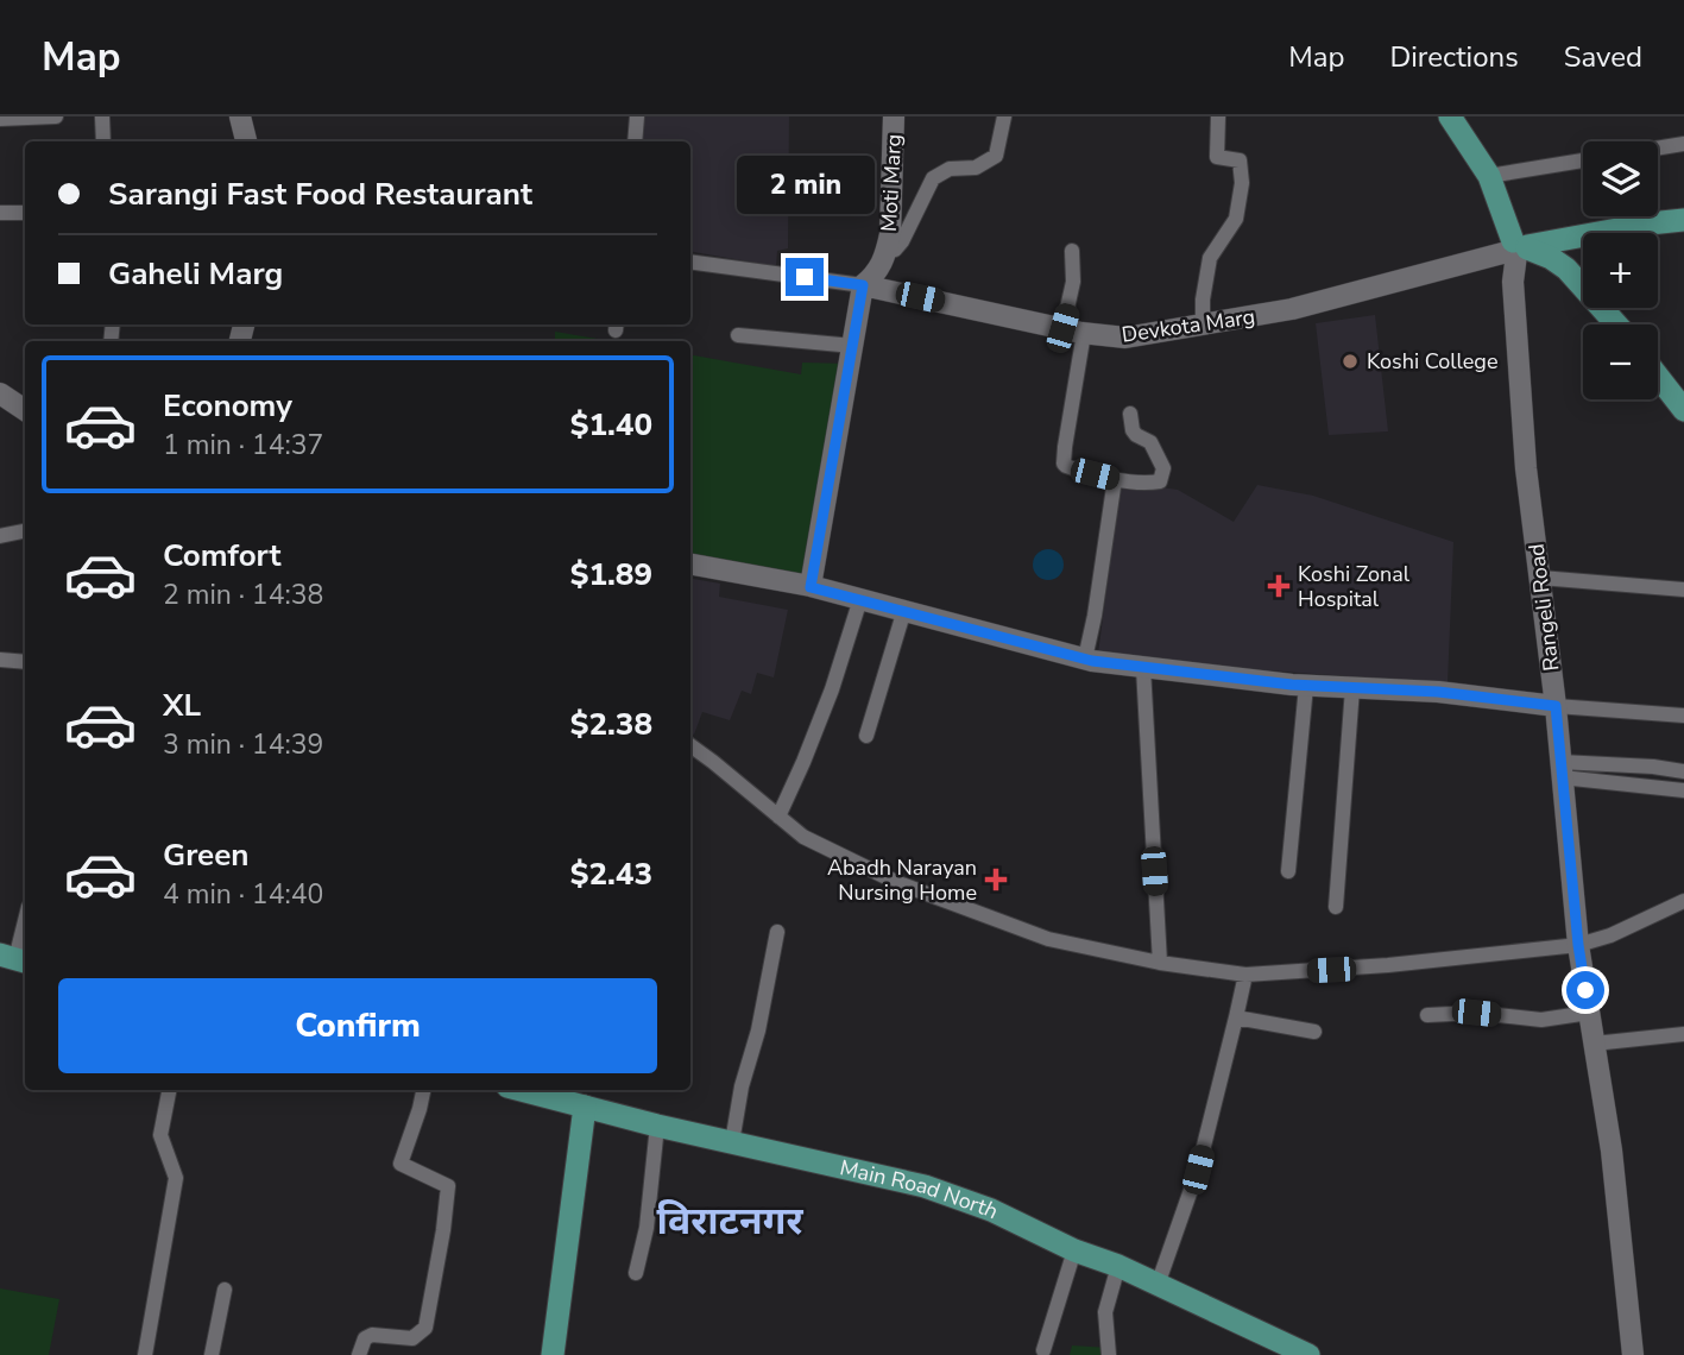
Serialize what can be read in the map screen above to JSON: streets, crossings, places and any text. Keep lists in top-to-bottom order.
{
  "streets": {
    "main road": [
      "Moti Marg",
      "Devkota Marg",
      "Rangeli Road",
      "Main Road North"
    ]
  },
  "crossings": [
    ["Moti Marg", "Devkota Marg"],
    ["Devkota Marg", "Rangeli Road"]
  ],
  "districts": ["विराटनगर"],
  "places": {
    "other": ["Koshi College"],
    "health": ["Koshi Zonal Hospital", "Abadh Narayan Nursing Home"]
  },
  "page": {
    "header": "Map",
    "nav": ["Map", "Directions", "Saved"],
    "map_buttons": ["+", "−"],
    "banner": ["Sarangi Fast Food Restaurant", "Gaheli Marg"],
    "bubble": "2 min",
    "list": [
      {
        "name": "Economy",
        "note": "1 min · 14:37",
        "value": "$1.40"
      },
      {
        "name": "Comfort",
        "note": "2 min · 14:38",
        "value": "$1.89"
      },
      {
        "name": "XL",
        "note": "3 min · 14:39",
        "value": "$2.38"
      },
      {
        "name": "Green",
        "note": "4 min · 14:40",
        "value": "$2.43"
      }
    ],
    "buttons": "Confirm"
  }
}
